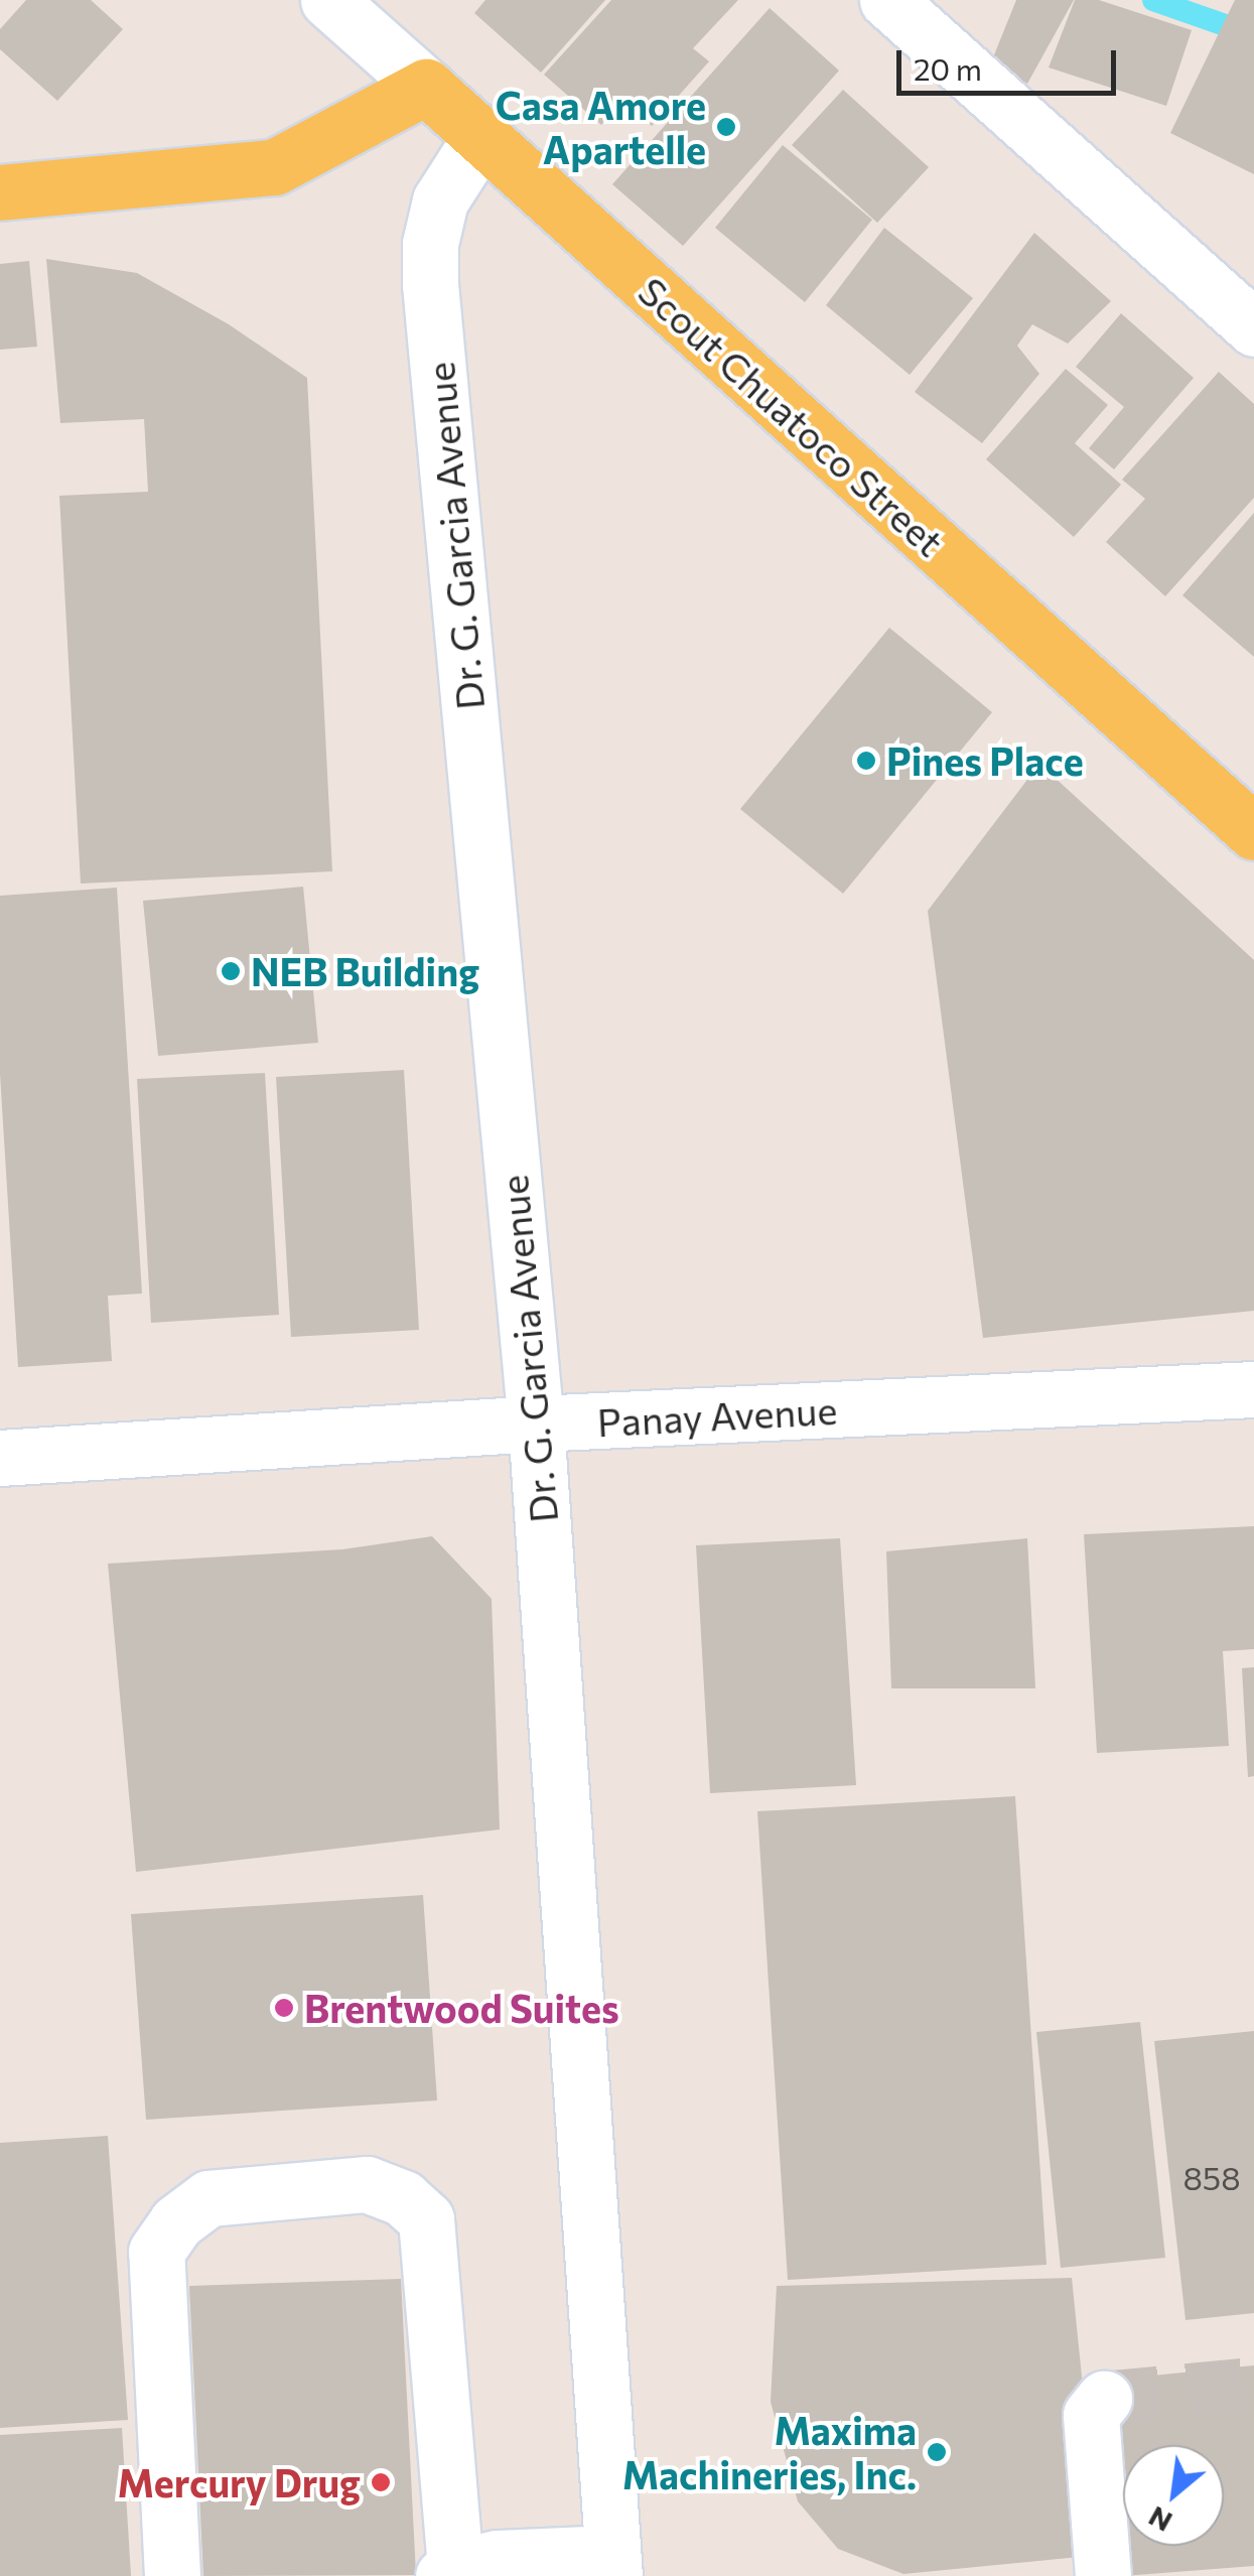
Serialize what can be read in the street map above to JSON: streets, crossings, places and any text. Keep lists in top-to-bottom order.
{
  "streets": {
    "main road": ["Scout Chuatoco Street"],
    "street": ["Dr. G. Garcia Avenue", "Panay Avenue"]
  },
  "crossings": [
    ["Scout Chuatoco Street", "Dr. G. Garcia Avenue"],
    ["Dr. G. Garcia Avenue", "Panay Avenue"]
  ],
  "places": [
    "Casa Amore Apartelle",
    "Pines Place",
    "NEB Building",
    "Brentwood Suites",
    "Maxima Machineries, Inc.",
    "Mercury Drug"
  ],
  "house_numbers": ["858"],
  "scale_bar": "20 m",
  "north": "bottom left"
}
